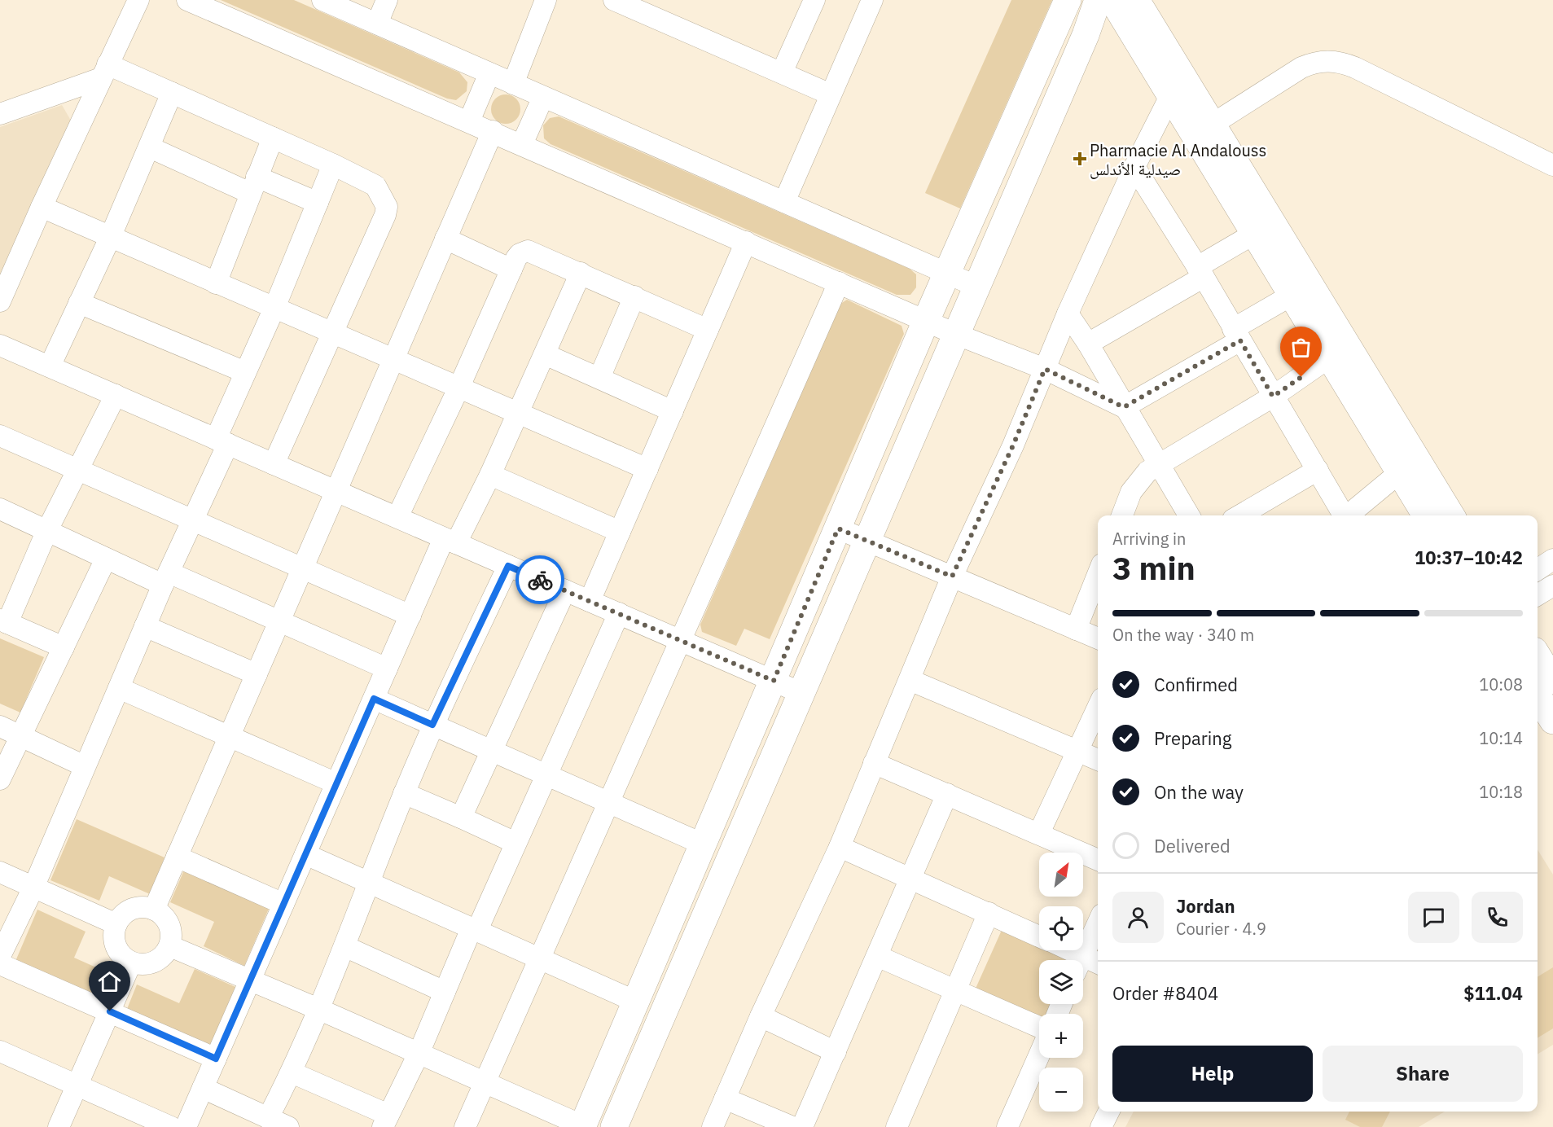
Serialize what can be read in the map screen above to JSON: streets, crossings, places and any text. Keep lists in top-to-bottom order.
{
  "places": {
    "health": ["Pharmacie Al Andalouss صيدلية الأندلس"]
  },
  "north": "top right",
  "page": {
    "heading": ["3 min", "Arriving in", "10:37–10:42"],
    "panel": [
      "Jordan",
      "Courier · 4.9",
      "Order #8404",
      "$11.04"
    ],
    "bar": "On the way · 340 m",
    "list": [
      ["Confirmed", "10:08"],
      ["Preparing", "10:14"],
      ["On the way", "10:18"],
      "Delivered"
    ],
    "map_buttons": ["+", "−"],
    "buttons": ["Help", "Share"]
  }
}
